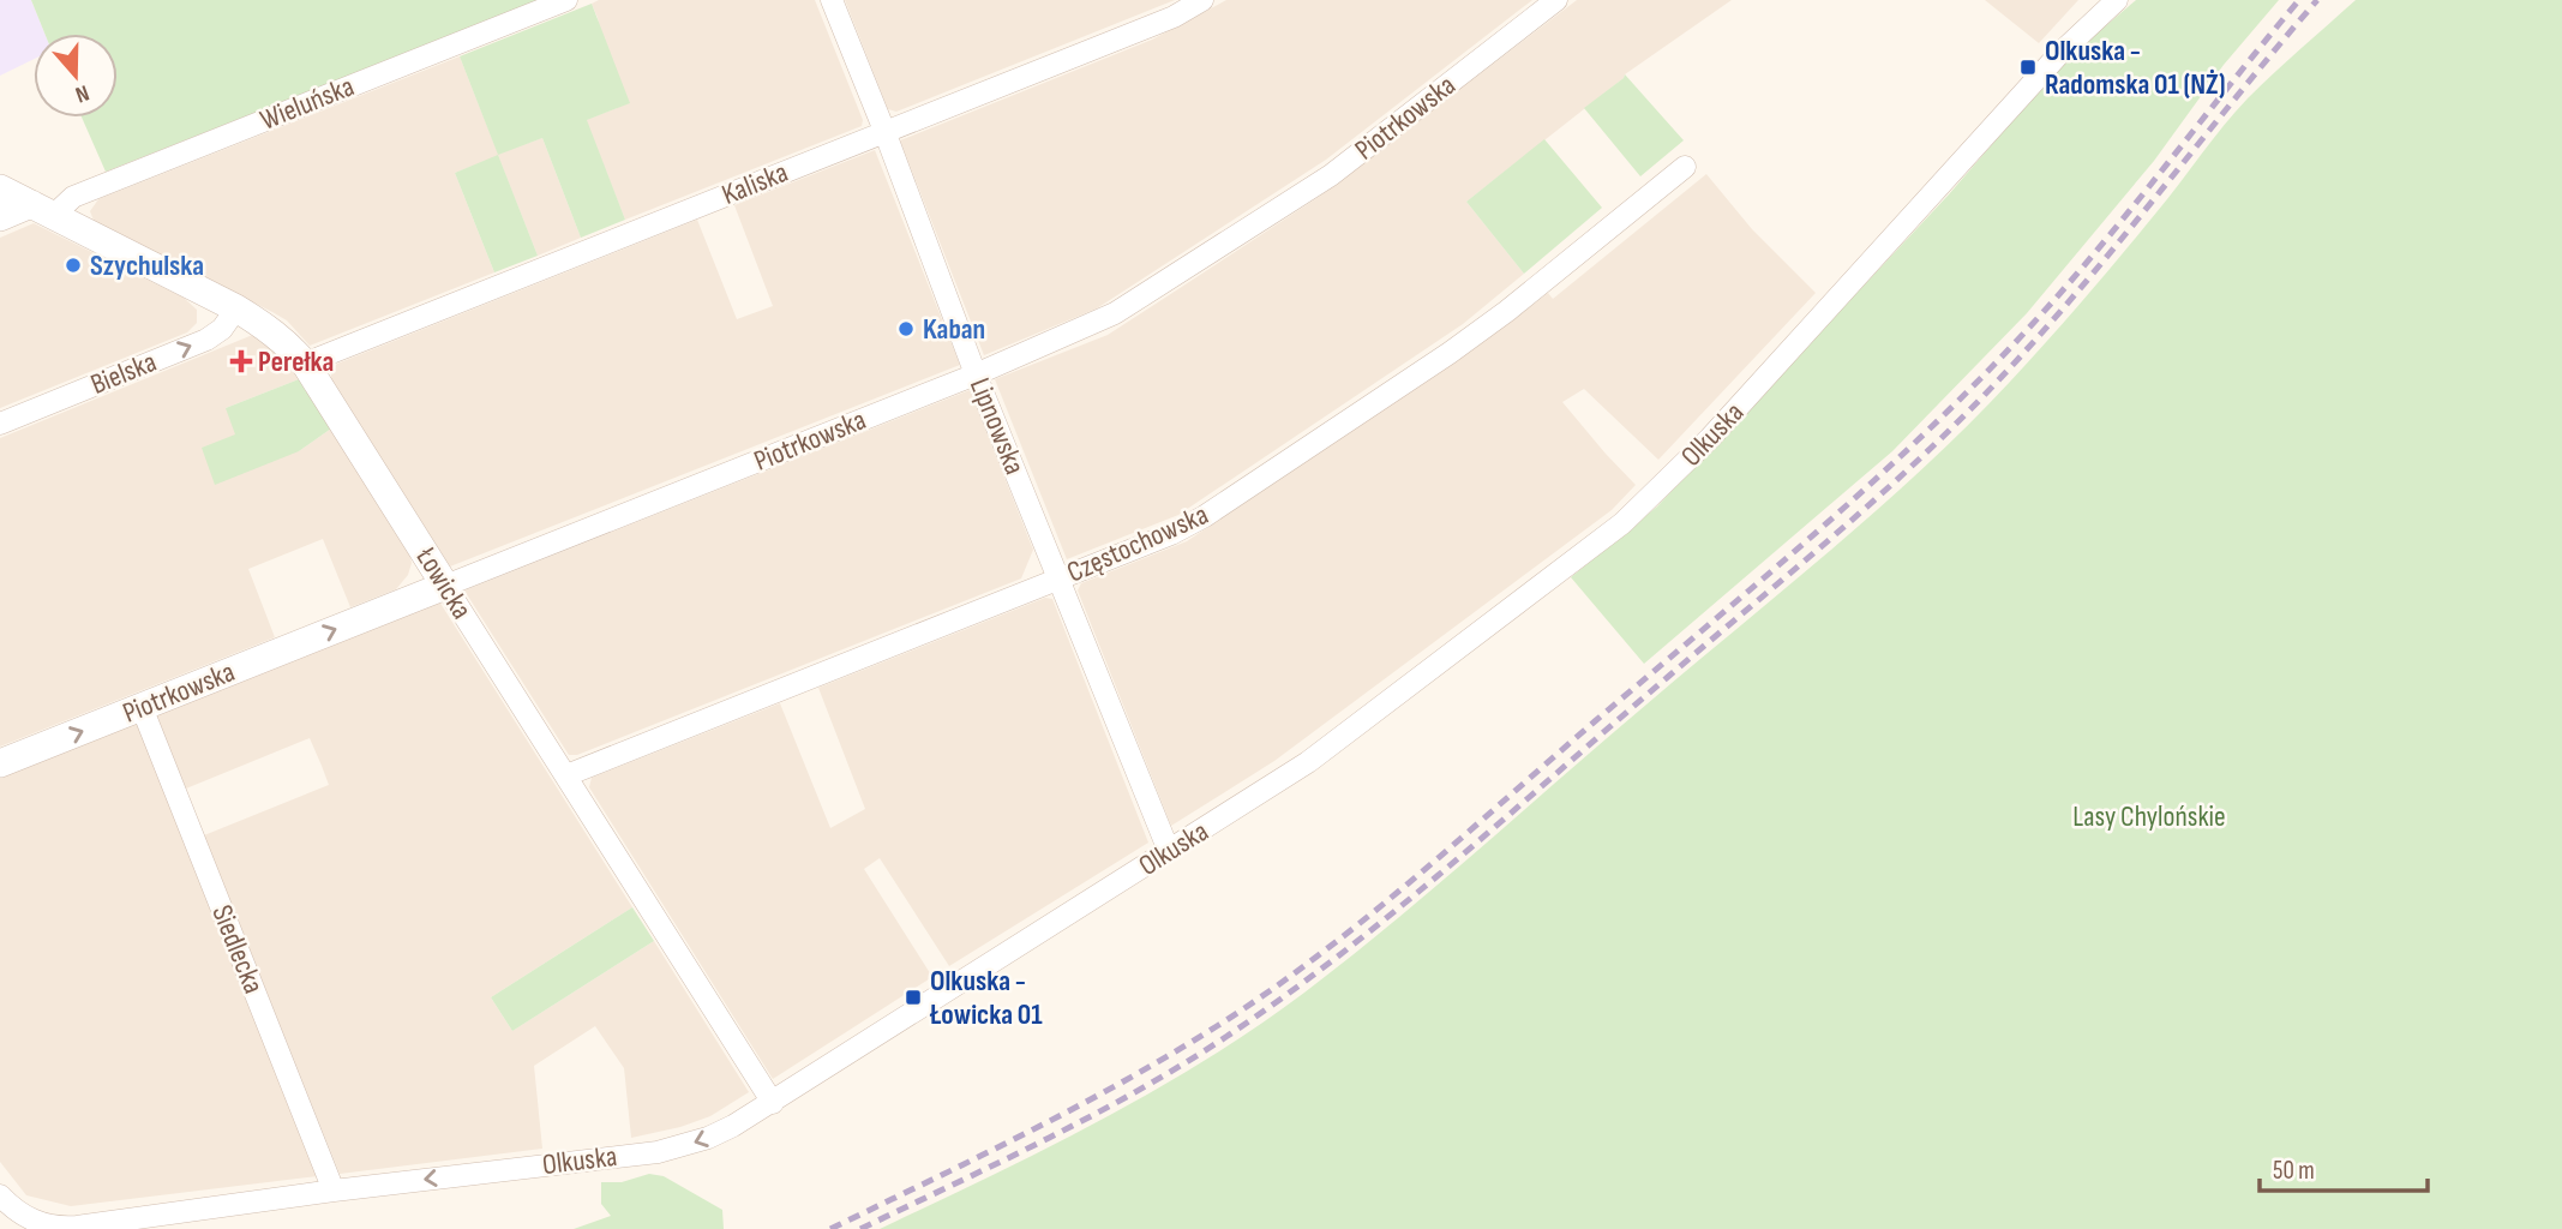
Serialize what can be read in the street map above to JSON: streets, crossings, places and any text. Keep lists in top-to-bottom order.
{
  "streets": {
    "street": [
      "Wieluńska",
      "Piotrkowska",
      "Kaliska",
      "Bielska",
      "Lipnowska",
      "Olkuska",
      "Częstochowska",
      "Łowicka",
      "Siedlecka"
    ]
  },
  "crossings": [
    ["Wieluńska", "Łowicka"],
    ["Piotrkowska", "Lipnowska"],
    ["Piotrkowska", "Łowicka"],
    ["Piotrkowska", "Siedlecka"],
    ["Kaliska", "Lipnowska"],
    ["Kaliska", "Łowicka"],
    ["Bielska", "Łowicka"],
    ["Lipnowska", "Olkuska"],
    ["Lipnowska", "Częstochowska"],
    ["Olkuska", "Łowicka"],
    ["Olkuska", "Siedlecka"],
    ["Częstochowska", "Łowicka"]
  ],
  "one_way": ["Bielska"],
  "parks": ["Lasy Chylońskie"],
  "places": {
    "transit": ["Olkuska - Radomska 01 (NŻ)", "Olkuska - Łowicka 01"],
    "other": ["Szychulska", "Kaban"],
    "health": ["Perełka"]
  },
  "scale_bar": "50 m",
  "north": "bottom"
}
